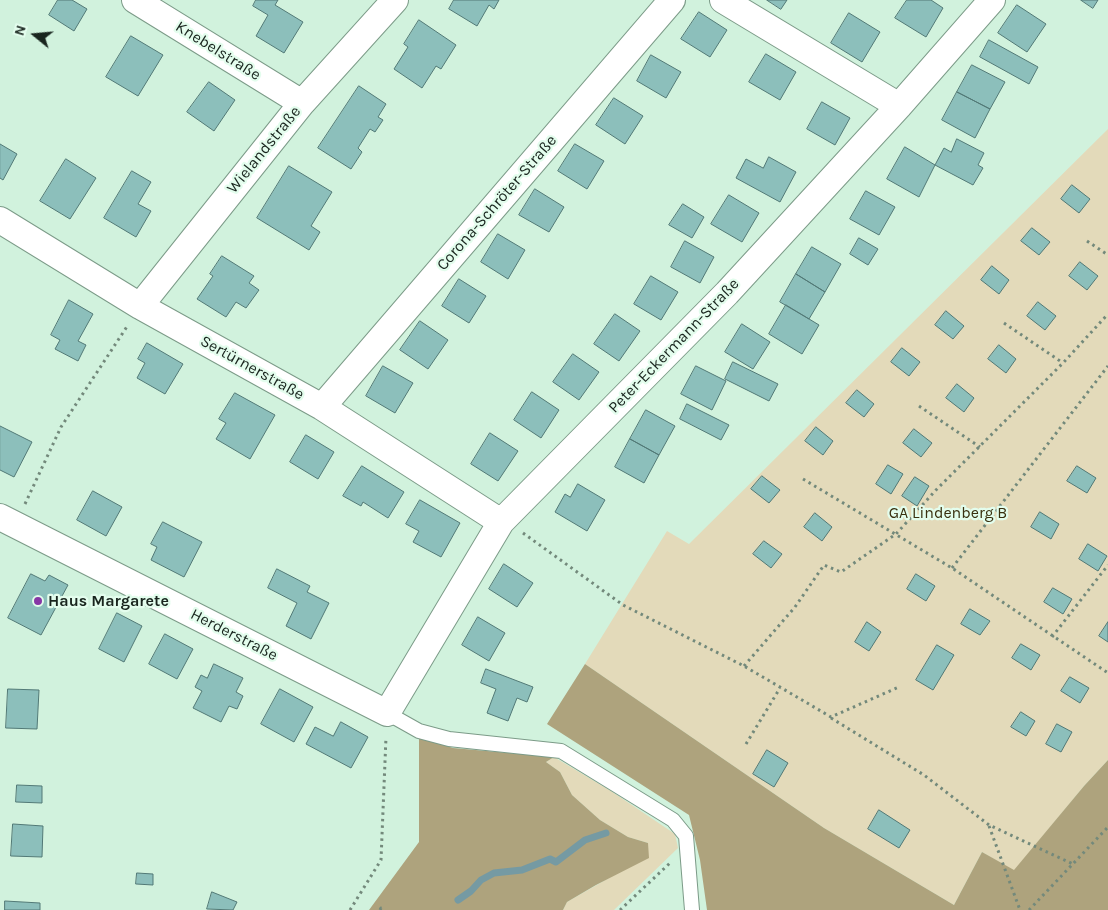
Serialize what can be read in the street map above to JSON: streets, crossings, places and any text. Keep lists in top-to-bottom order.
{
  "streets": {
    "street": [
      "Knebelstraße",
      "Wielandstraße",
      "Corona-Schröter-Straße",
      "Peter-Eckermann-Straße",
      "Sertürnerstraße",
      "Herderstraße"
    ]
  },
  "crossings": [
    ["Knebelstraße", "Wielandstraße"],
    ["Wielandstraße", "Sertürnerstraße"],
    ["Corona-Schröter-Straße", "Sertürnerstraße"],
    ["Peter-Eckermann-Straße", "Sertürnerstraße"],
    ["Peter-Eckermann-Straße", "Herderstraße"]
  ],
  "parks": ["GA Lindenberg B"],
  "places": ["Haus Margarete"],
  "north": "left"
}
